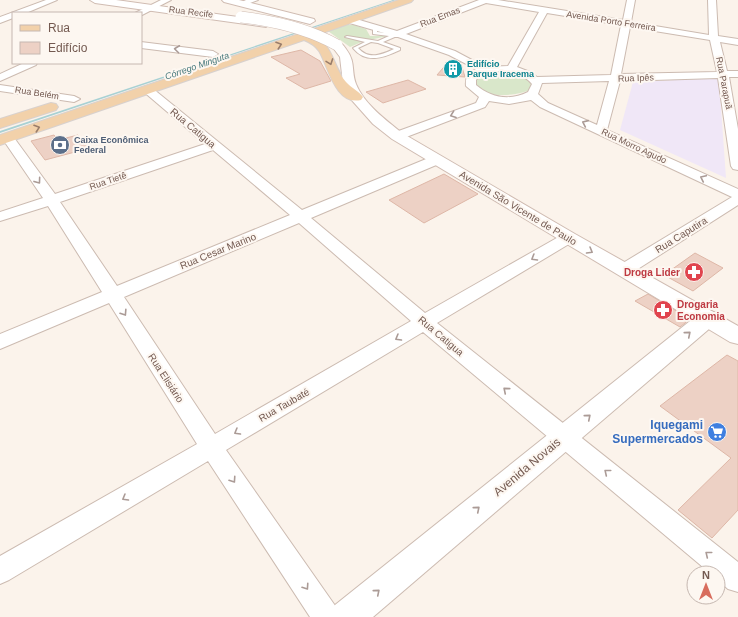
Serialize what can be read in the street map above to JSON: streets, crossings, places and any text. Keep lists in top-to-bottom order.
{
  "streets": {
    "main road": ["Rua Recife", "Avenida São Vicente de Paulo", "Avenida Novais"],
    "street": [
      "Rua Emas",
      "Avenida Porto Ferreira",
      "Rua Ipês",
      "Rua Parapuã",
      "Rua Belém",
      "Rua Catigua",
      "Rua Morro Agudo",
      "Rua Tietê",
      "Rua Caputira",
      "Rua Cesar Marino",
      "Rua Elisiário",
      "Rua Taubaté"
    ]
  },
  "crossings": [
    ["Rua Emas", "Avenida Porto Ferreira"],
    ["Avenida Porto Ferreira", "Rua Parapuã"],
    ["Rua Ipês", "Rua Parapuã"],
    ["Rua Catigua", "Rua Tietê"],
    ["Rua Catigua", "Rua Cesar Marino"],
    ["Rua Catigua", "Rua Taubaté"],
    ["Rua Catigua", "Avenida Novais"],
    ["Rua Tietê", "Rua Elisiário"],
    ["Avenida São Vicente de Paulo", "Rua Caputira"],
    ["Avenida São Vicente de Paulo", "Rua Cesar Marino"],
    ["Avenida São Vicente de Paulo", "Rua Taubaté"],
    ["Avenida São Vicente de Paulo", "Avenida Novais"],
    ["Rua Cesar Marino", "Rua Elisiário"],
    ["Rua Elisiário", "Rua Taubaté"]
  ],
  "one_way": [
    "Rua Catigua",
    "Rua Morro Agudo",
    "Rua Elisiário",
    "Rua Taubaté",
    "Avenida Novais"
  ],
  "water": ["Córrego Minguta"],
  "places": {
    "building": ["Edifício Parque Iracema"],
    "bank": ["Caixa Econômica Federal"],
    "pharmacy": ["Droga Lider", "Drogaria Economia"],
    "supermarket": ["Iquegami Supermercados"]
  },
  "legend": ["Rua", "Edifício"],
  "north": "top"
}
